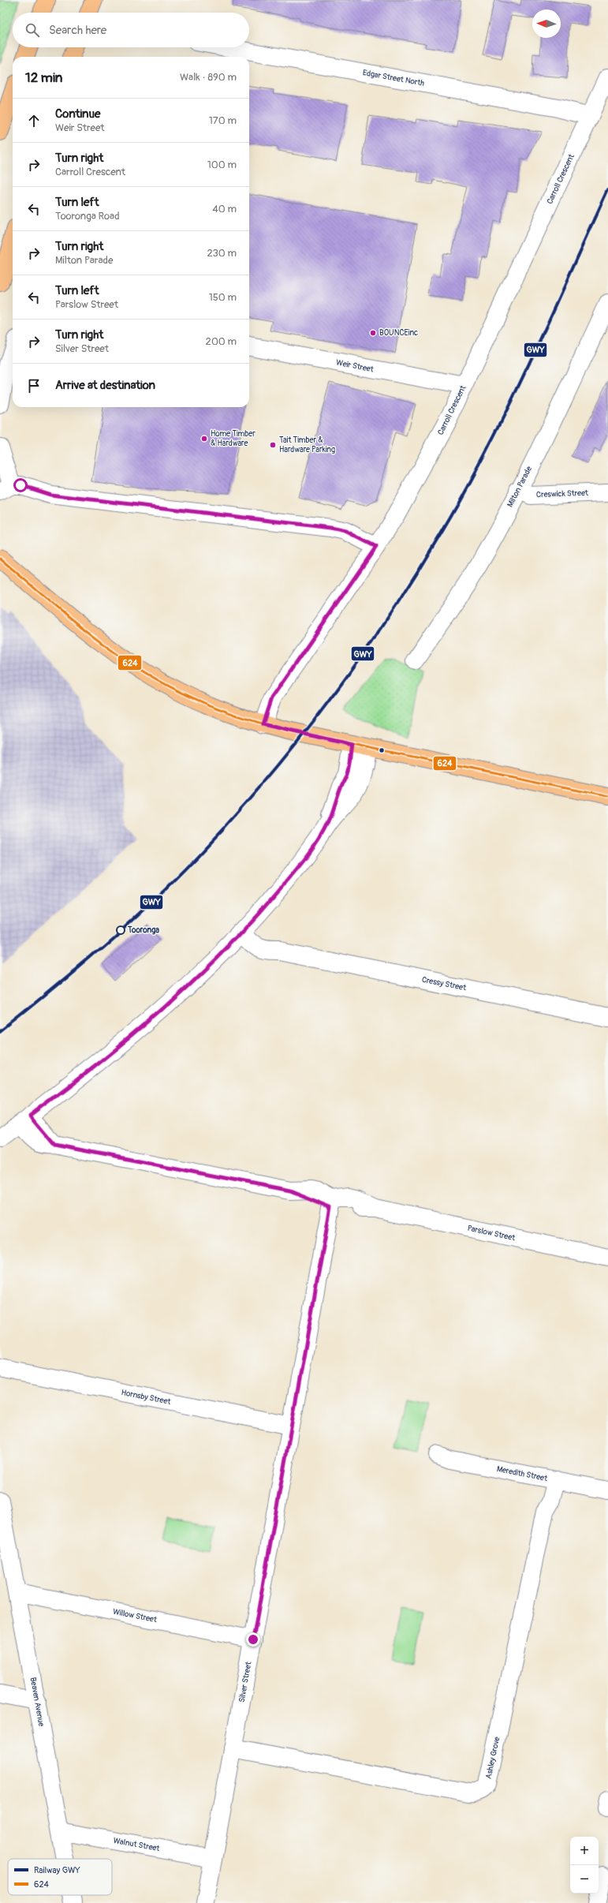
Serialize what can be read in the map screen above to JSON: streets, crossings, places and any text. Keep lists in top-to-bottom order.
{
  "streets": {
    "street": [
      "Edgar Street North",
      "Carroll Crescent",
      "Weir Street",
      "Milton Parade",
      "Creswick Street",
      "Cressy Street",
      "Parslow Street",
      "Hornsby Street",
      "Meredith Street",
      "Willow Street",
      "Silver Street",
      "Beaven Avenue",
      "Ashley Grove",
      "Walnut Street"
    ]
  },
  "crossings": [
    ["Edgar Street North", "Carroll Crescent"],
    ["Carroll Crescent", "Weir Street"],
    ["Milton Parade", "Creswick Street"],
    ["Parslow Street", "Silver Street"],
    ["Hornsby Street", "Silver Street"],
    ["Meredith Street", "Ashley Grove"],
    ["Willow Street", "Silver Street"],
    ["Willow Street", "Beaven Avenue"],
    ["Silver Street", "Ashley Grove"],
    ["Silver Street", "Walnut Street"],
    ["Beaven Avenue", "Walnut Street"]
  ],
  "places": [
    "BOUNCEinc",
    "Home Timber & Hardware",
    "Tait Timber & Hardware Parking",
    "Tooronga"
  ],
  "lines": ["rail line GWY", "transit line 624"],
  "legend": ["Railway GWY", "624"],
  "north": "left",
  "page": {
    "search": "Search here",
    "heading": ["12 min", "Walk · 890 m"],
    "list": [
      ["Continue", "Weir Street", "170 m"],
      ["Turn right", "Carroll Crescent", "100 m"],
      ["Turn left", "Tooronga Road", "40 m"],
      ["Turn right", "Milton Parade", "230 m"],
      ["Turn left", "Parslow Street", "150 m"],
      ["Turn right", "Silver Street", "200 m"],
      "Arrive at destination"
    ],
    "map_buttons": ["+", "−"]
  }
}
